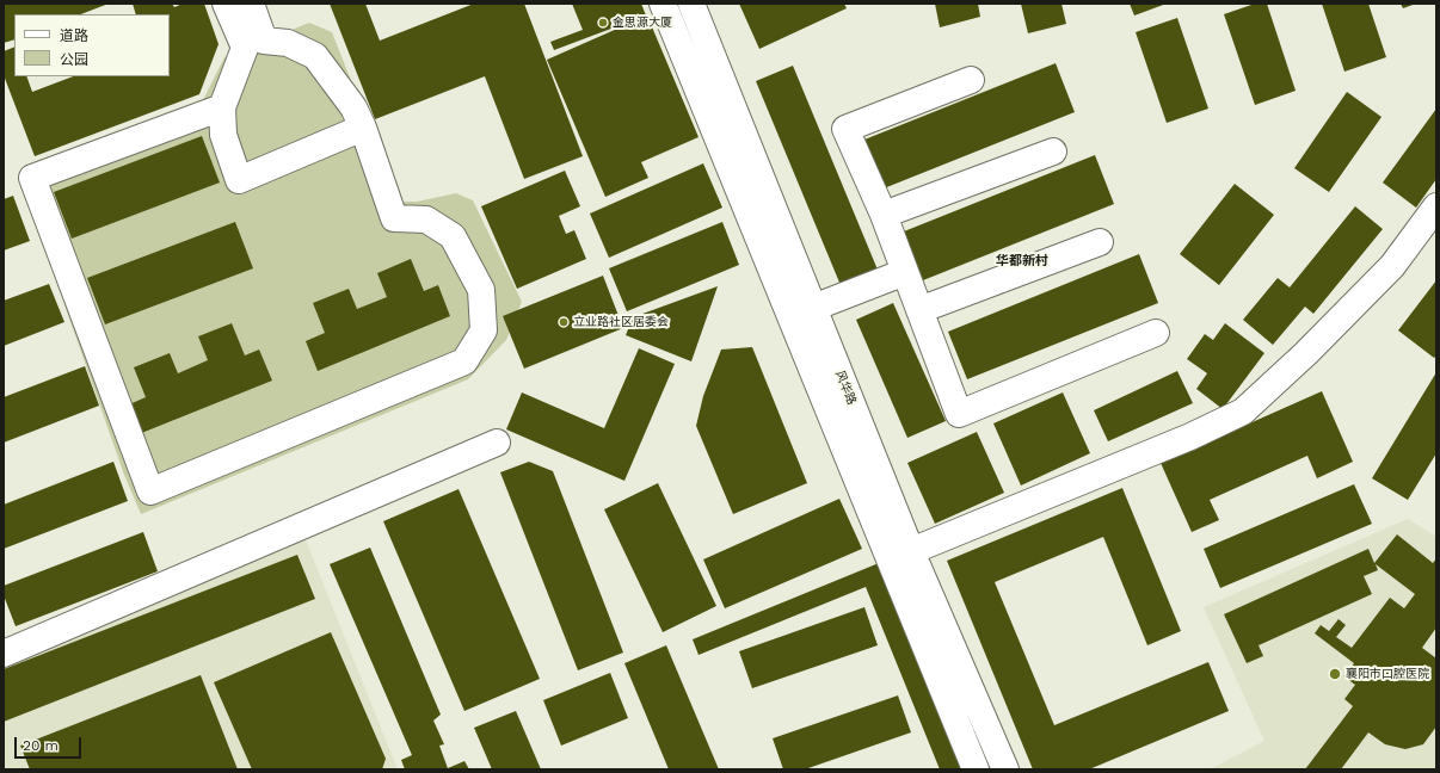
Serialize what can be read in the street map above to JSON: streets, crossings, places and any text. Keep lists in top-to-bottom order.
{
  "streets": {
    "street": ["风华路"]
  },
  "districts": ["华都新村"],
  "places": ["金思源大厦", "立业路社区居委会", "襄阳市口腔医院"],
  "legend": ["道路", "公园"],
  "scale_bar": "20 m"
}
